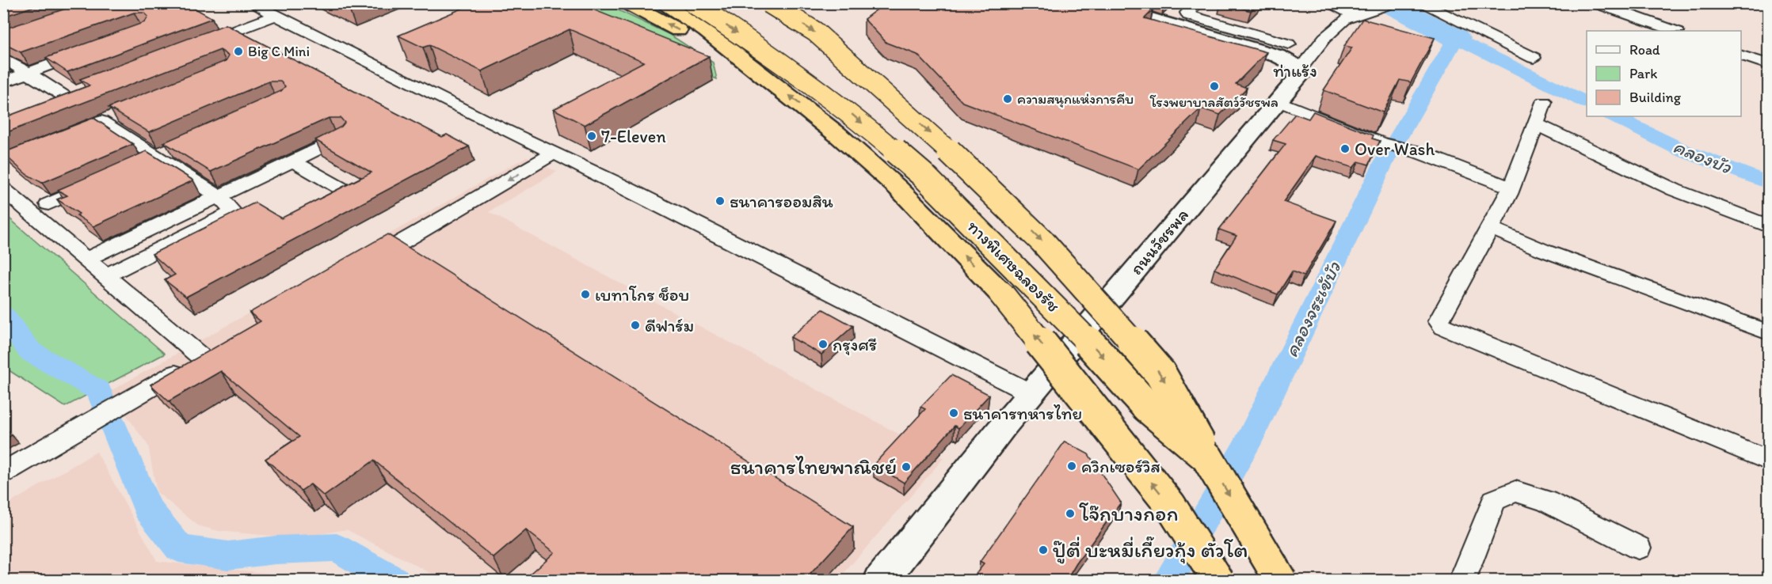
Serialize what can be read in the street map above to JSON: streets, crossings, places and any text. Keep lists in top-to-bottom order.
{
  "streets": {
    "highway": ["ทางพิเศษฉลองรัช"],
    "main road": ["ถนนวัชรพล"]
  },
  "districts": ["ท่าแร้ง"],
  "water": ["คลองบัว", "คลองจระเข้บัว"],
  "places": [
    "Big C Mini",
    "โรงพยาบาลสัตว์วัชรพล",
    "ความสนุกแห่งการคีบ",
    "7-Eleven",
    "Over Wash",
    "ธนาคารออมสิน",
    "เบทาโกร ช็อบ",
    "ดีฟาร์ม",
    "กรุงศรี",
    "ธนาคารทหารไทย",
    "ควิกเซอร์วิส",
    "ธนาคารไทยพาณิชย์",
    "โจ๊กบางกอก",
    "ปู๊ตี่ บะหมี่เกี๊ยวกุ้ง ตัวโต"
  ],
  "legend": ["Road", "Park", "Building"]
}
